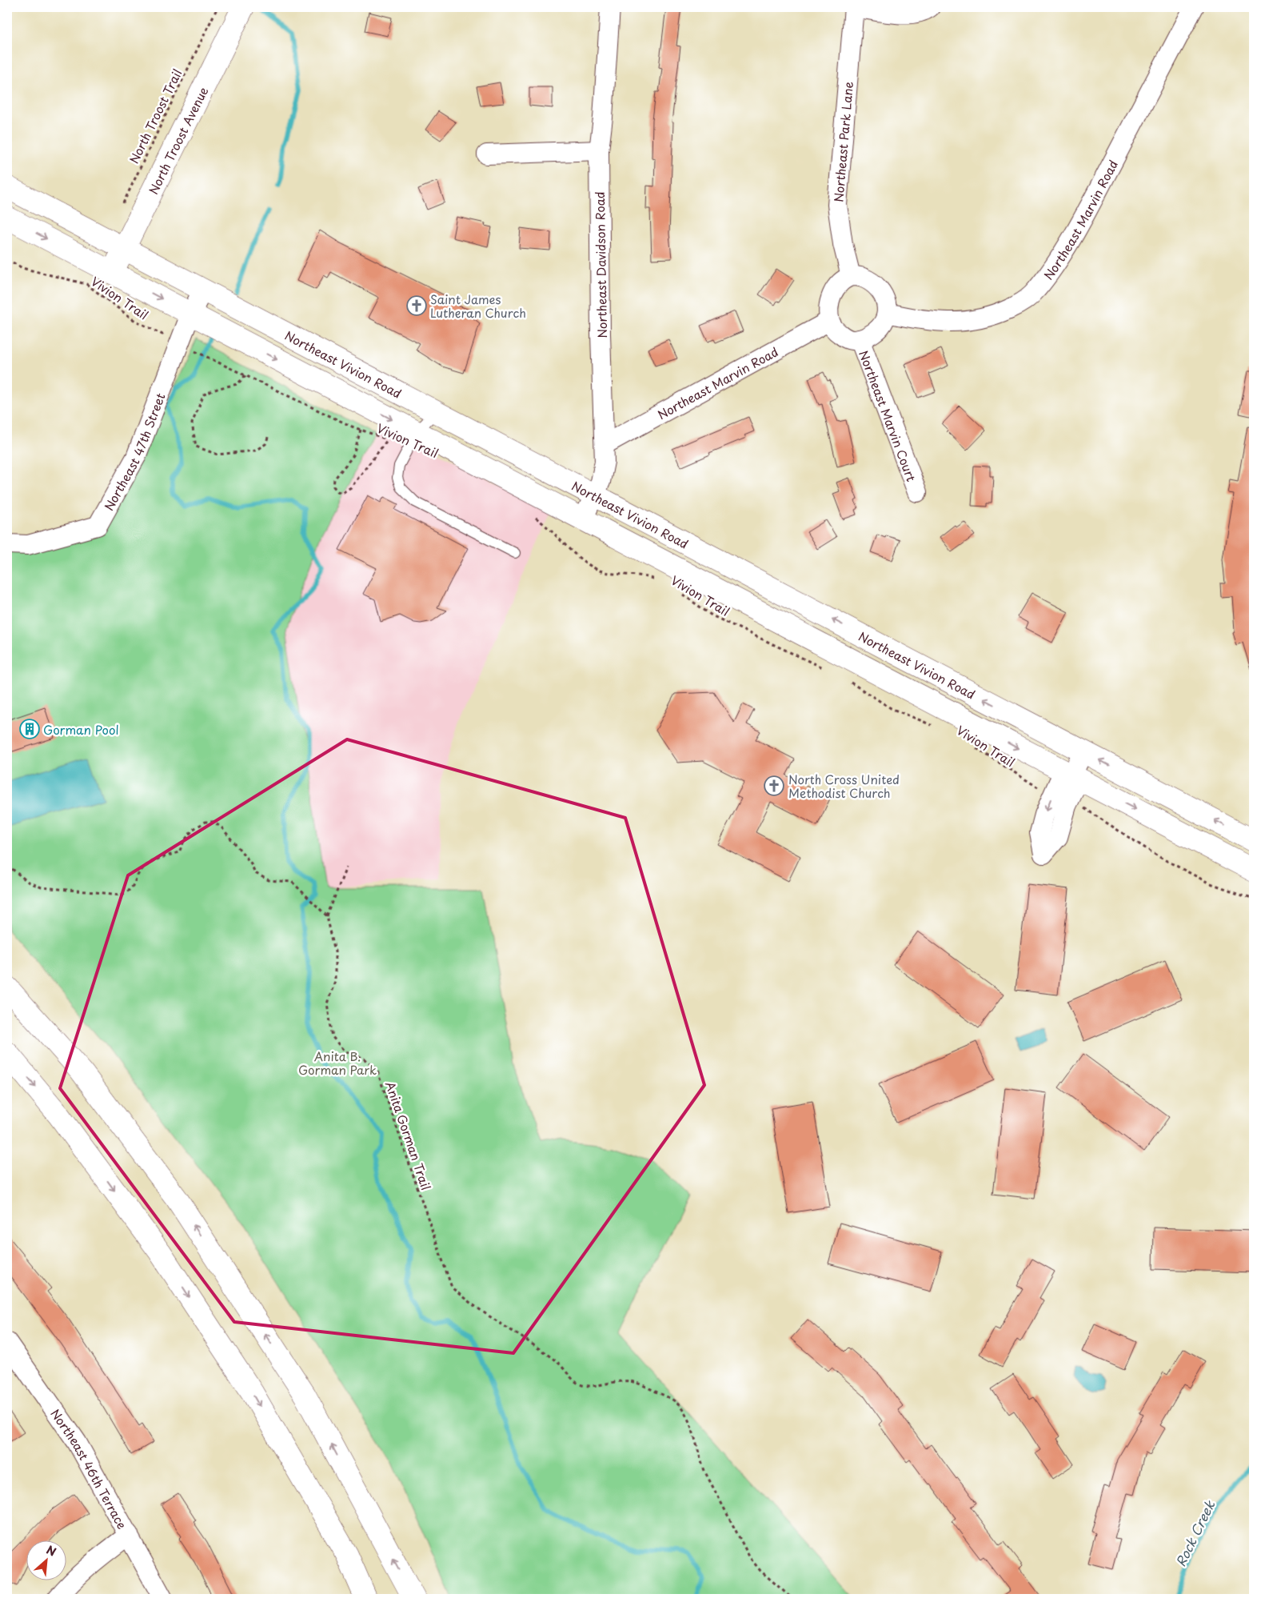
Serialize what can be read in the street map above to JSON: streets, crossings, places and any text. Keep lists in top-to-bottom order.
{
  "streets": {
    "main road": ["North Troost Avenue", "Northeast Vivion Road"],
    "street": [
      "Northeast Park Lane",
      "Northeast Marvin Road",
      "Northeast Davidson Road",
      "Northeast Marvin Court",
      "Northeast 47th Street",
      "Northeast 46th Terrace"
    ],
    "path": ["North Troost Trail", "Vivion Trail", "Anita Gorman Trail"]
  },
  "crossings": [
    ["North Troost Avenue", "Northeast Vivion Road"],
    ["Northeast Park Lane", "Northeast Marvin Road"],
    ["Northeast Park Lane", "Northeast Marvin Court"],
    ["Northeast Marvin Road", "Northeast Davidson Road"],
    ["Northeast Marvin Road", "Northeast Marvin Court"],
    ["Northeast Davidson Road", "Northeast Vivion Road"],
    ["Vivion Trail", "Northeast 47th Street"],
    ["Northeast Vivion Road", "Northeast 47th Street"]
  ],
  "water": ["Rock Creek"],
  "parks": ["Anita B. Gorman Park"],
  "places": {
    "church": ["Saint James Lutheran Church", "North Cross United Methodist Church"],
    "building": ["Gorman Pool"]
  },
  "north": "top right"
}
